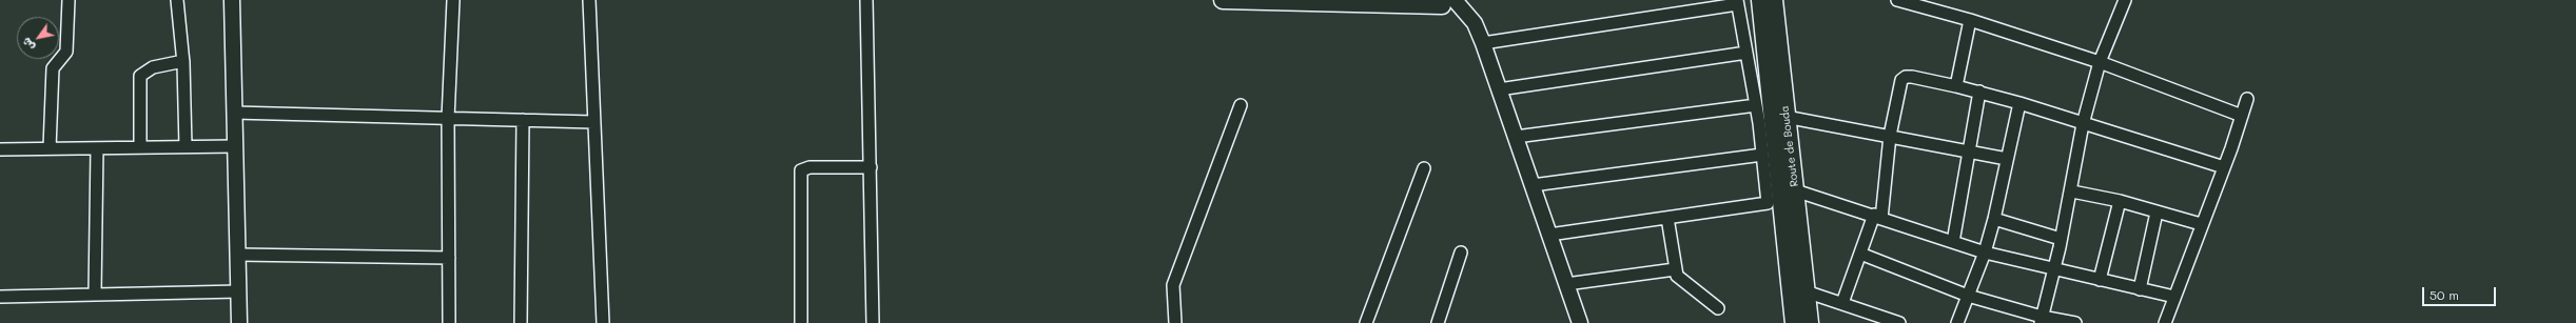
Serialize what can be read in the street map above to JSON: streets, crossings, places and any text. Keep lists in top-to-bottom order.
{
  "streets": {
    "main road": ["Route de Bouda"]
  },
  "scale_bar": "50 m",
  "north": "bottom left"
}
